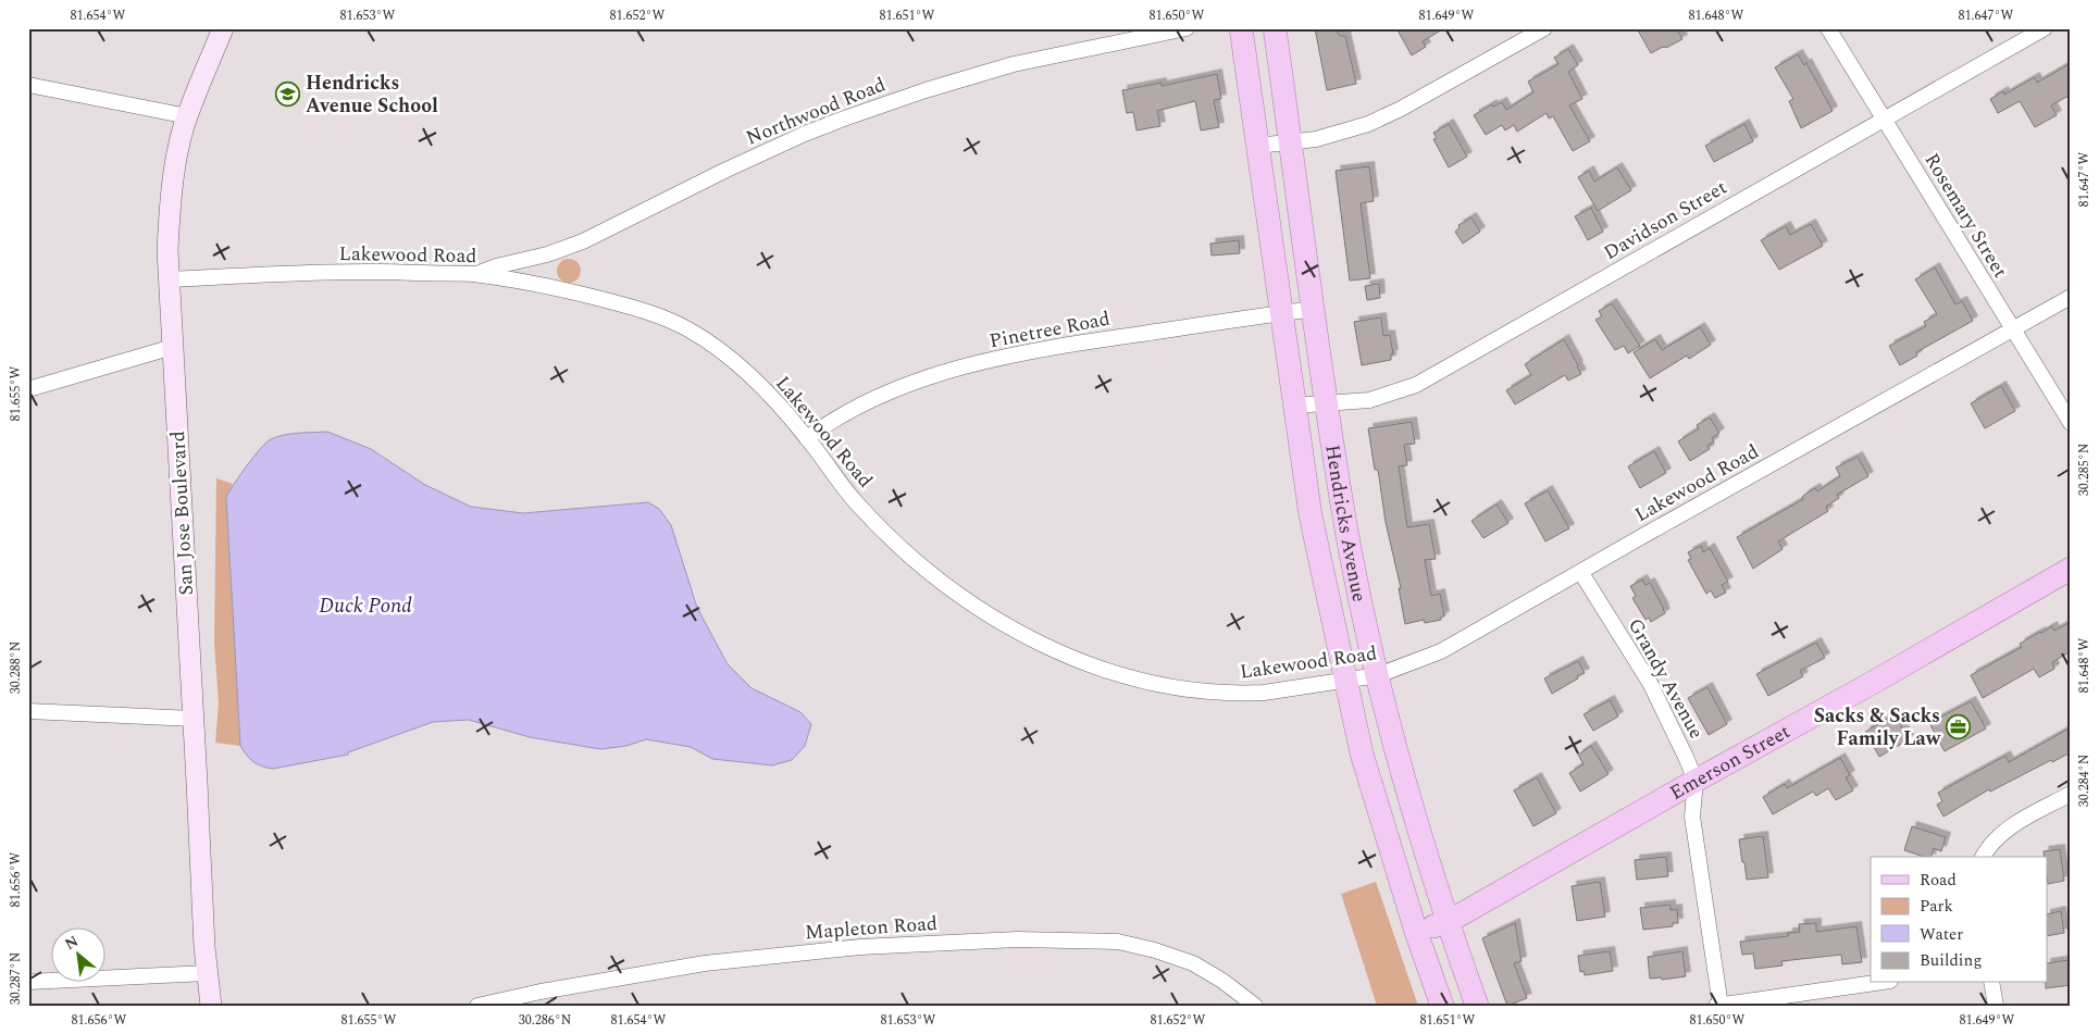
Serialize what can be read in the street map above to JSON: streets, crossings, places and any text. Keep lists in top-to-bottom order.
{
  "streets": {
    "main road": ["Hendricks Avenue", "Emerson Street"],
    "street": [
      "Northwood Road",
      "Rosemary Street",
      "Davidson Street",
      "Lakewood Road",
      "Pinetree Road",
      "San Jose Boulevard",
      "Grandy Avenue",
      "Mapleton Road"
    ]
  },
  "crossings": [
    ["Northwood Road", "Lakewood Road"],
    ["Rosemary Street", "Davidson Street"],
    ["Rosemary Street", "Lakewood Road"],
    ["Davidson Street", "Hendricks Avenue"],
    ["Lakewood Road", "Pinetree Road"],
    ["Lakewood Road", "San Jose Boulevard"],
    ["Lakewood Road", "Hendricks Avenue"],
    ["Lakewood Road", "Grandy Avenue"],
    ["Pinetree Road", "Hendricks Avenue"],
    ["Hendricks Avenue", "Emerson Street"],
    ["Grandy Avenue", "Emerson Street"]
  ],
  "water": ["Duck Pond"],
  "places": {
    "school or university": ["Hendricks Avenue School"],
    "office": ["Sacks & Sacks Family Law"]
  },
  "legend": [
    "Road",
    "Park",
    "Water",
    "Building"
  ],
  "north": "top left",
  "coordinates": [
    "81.654°W",
    "81.653°W",
    "81.652°W",
    "81.651°W",
    "81.650°W",
    "81.649°W",
    "81.648°W",
    "81.647°W",
    "81.655°W",
    "30.285°N",
    "30.288°N",
    "30.284°N",
    "81.656°W",
    "30.287°N",
    "30.286°N"
  ]
}
